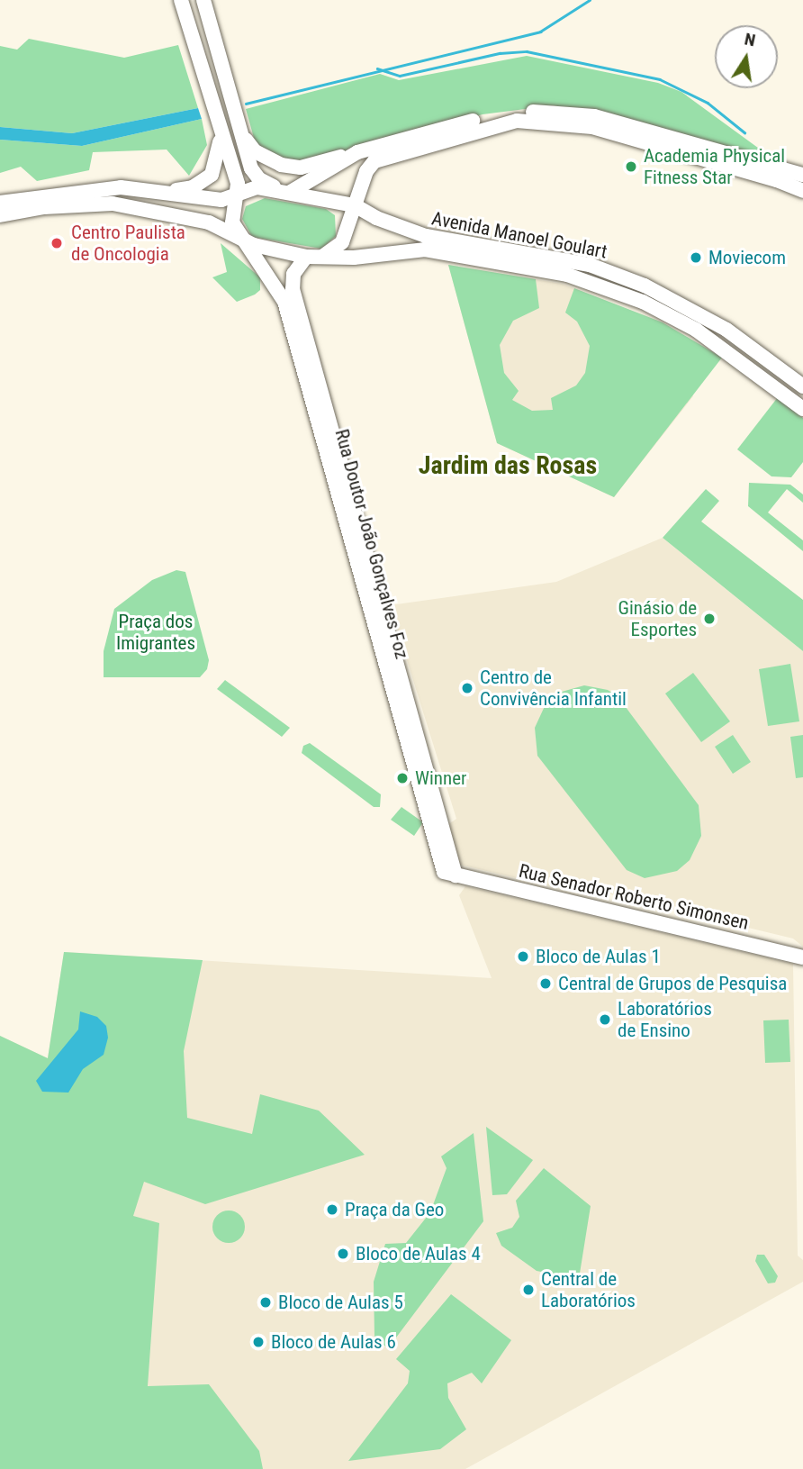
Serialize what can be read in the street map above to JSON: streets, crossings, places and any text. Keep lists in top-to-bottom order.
{
  "streets": {
    "main road": ["Avenida Manoel Goulart", "Rua Doutor João Gonçalves Foz", "Rua Senador Roberto Simonsen"]
  },
  "crossings": [
    ["Avenida Manoel Goulart", "Rua Doutor João Gonçalves Foz"],
    ["Rua Doutor João Gonçalves Foz", "Rua Senador Roberto Simonsen"]
  ],
  "districts": ["Jardim das Rosas"],
  "parks": ["Praça dos Imigrantes"],
  "places": [
    "Academia Physical Fitness Star",
    "Centro Paulista de Oncologia",
    "Moviecom",
    "Ginásio de Esportes",
    "Centro de Convivência Infantil",
    "Winner",
    "Bloco de Aulas 1",
    "Central de Grupos de Pesquisa",
    "Laboratórios de Ensino",
    "Praça da Geo",
    "Bloco de Aulas 4",
    "Central de Laboratórios",
    "Bloco de Aulas 5",
    "Bloco de Aulas 6"
  ],
  "north": "top"
}
